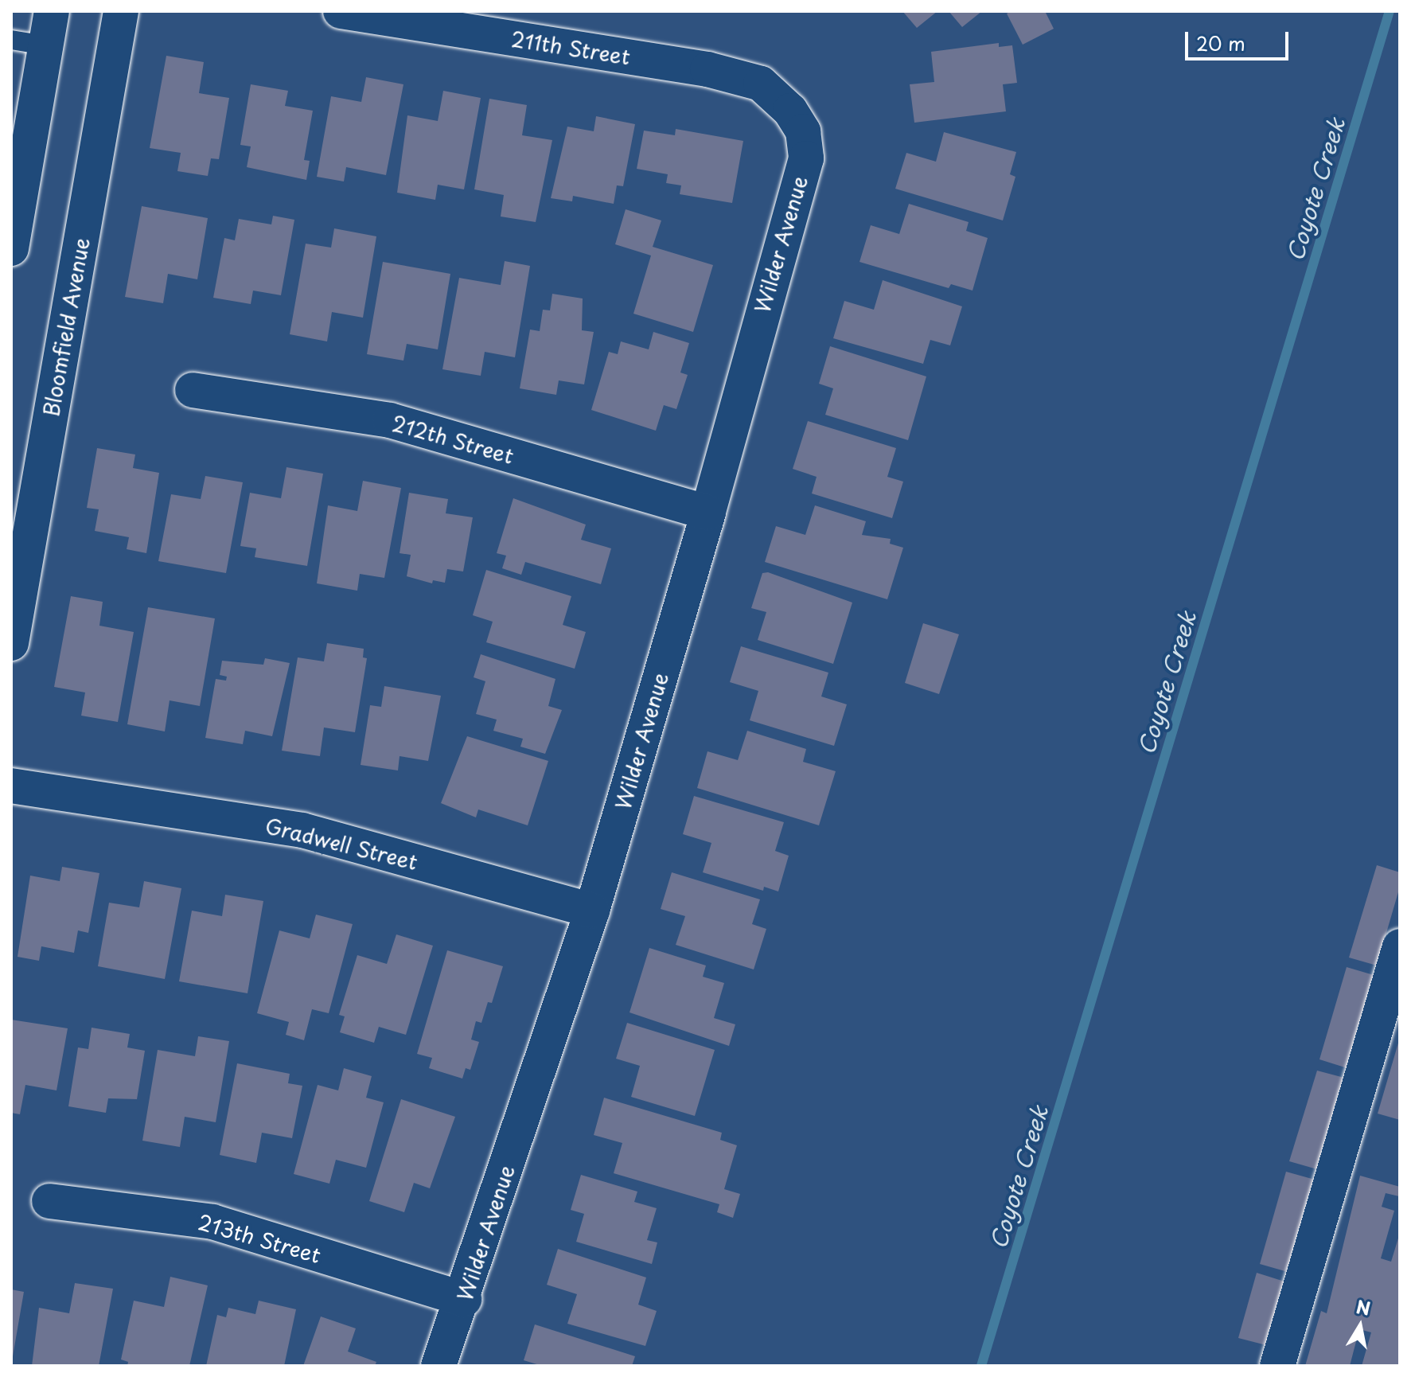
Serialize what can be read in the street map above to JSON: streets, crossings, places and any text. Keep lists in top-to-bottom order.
{
  "streets": {
    "street": [
      "211th Street",
      "Wilder Avenue",
      "Bloomfield Avenue",
      "212th Street",
      "Gradwell Street",
      "213th Street"
    ]
  },
  "crossings": [
    ["211th Street", "Wilder Avenue"],
    ["Wilder Avenue", "212th Street"],
    ["Wilder Avenue", "Gradwell Street"],
    ["Wilder Avenue", "213th Street"]
  ],
  "water": ["Coyote Creek"],
  "scale_bar": "20 m",
  "north": "top"
}
